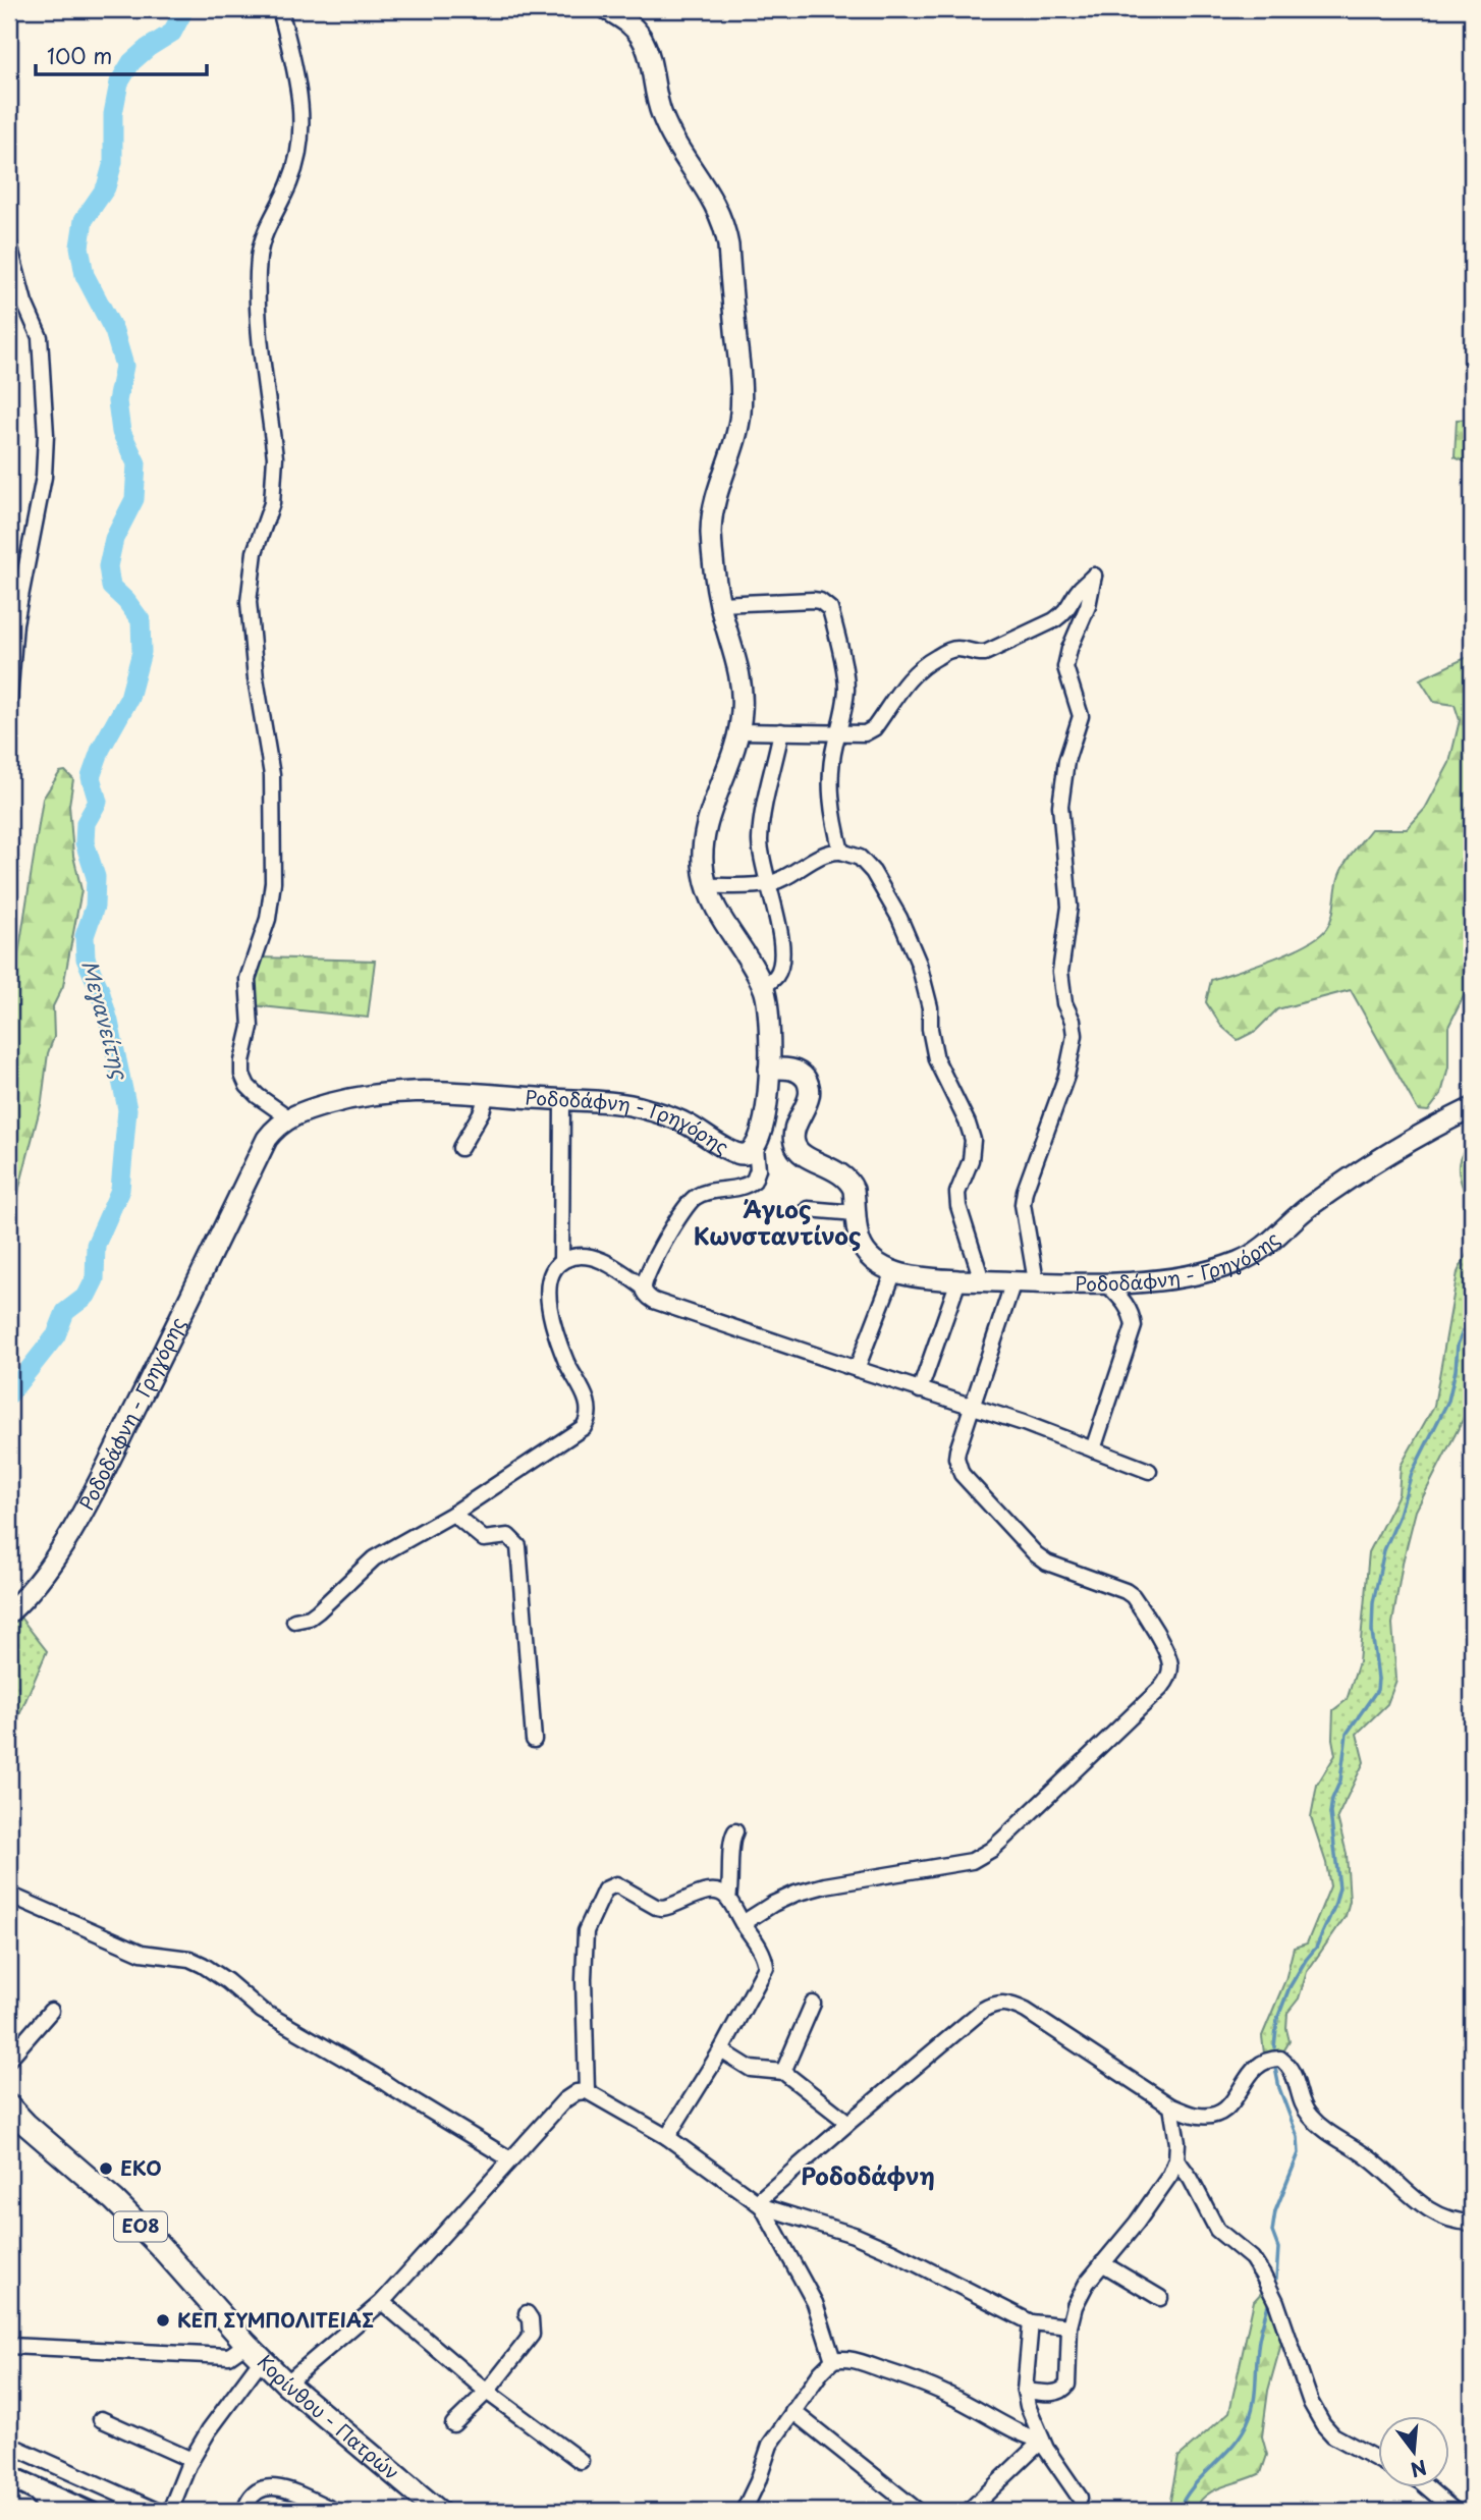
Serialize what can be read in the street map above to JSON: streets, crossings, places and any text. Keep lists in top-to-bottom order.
{
  "streets": {
    "main road": ["Ροδοδάφνη - Γρηγόρης", "ΕΟ8", "Κορίνθου - Πατρών"]
  },
  "districts": ["Άγιος Κωνσταντίνος", "Ροδοδάφνη"],
  "water": ["Μεγανείτης"],
  "places": ["EKO", "ΚΕΠ ΣΥΜΠΟΛΙΤΕΙΑΣ"],
  "scale_bar": "100 m",
  "north": "bottom"
}
